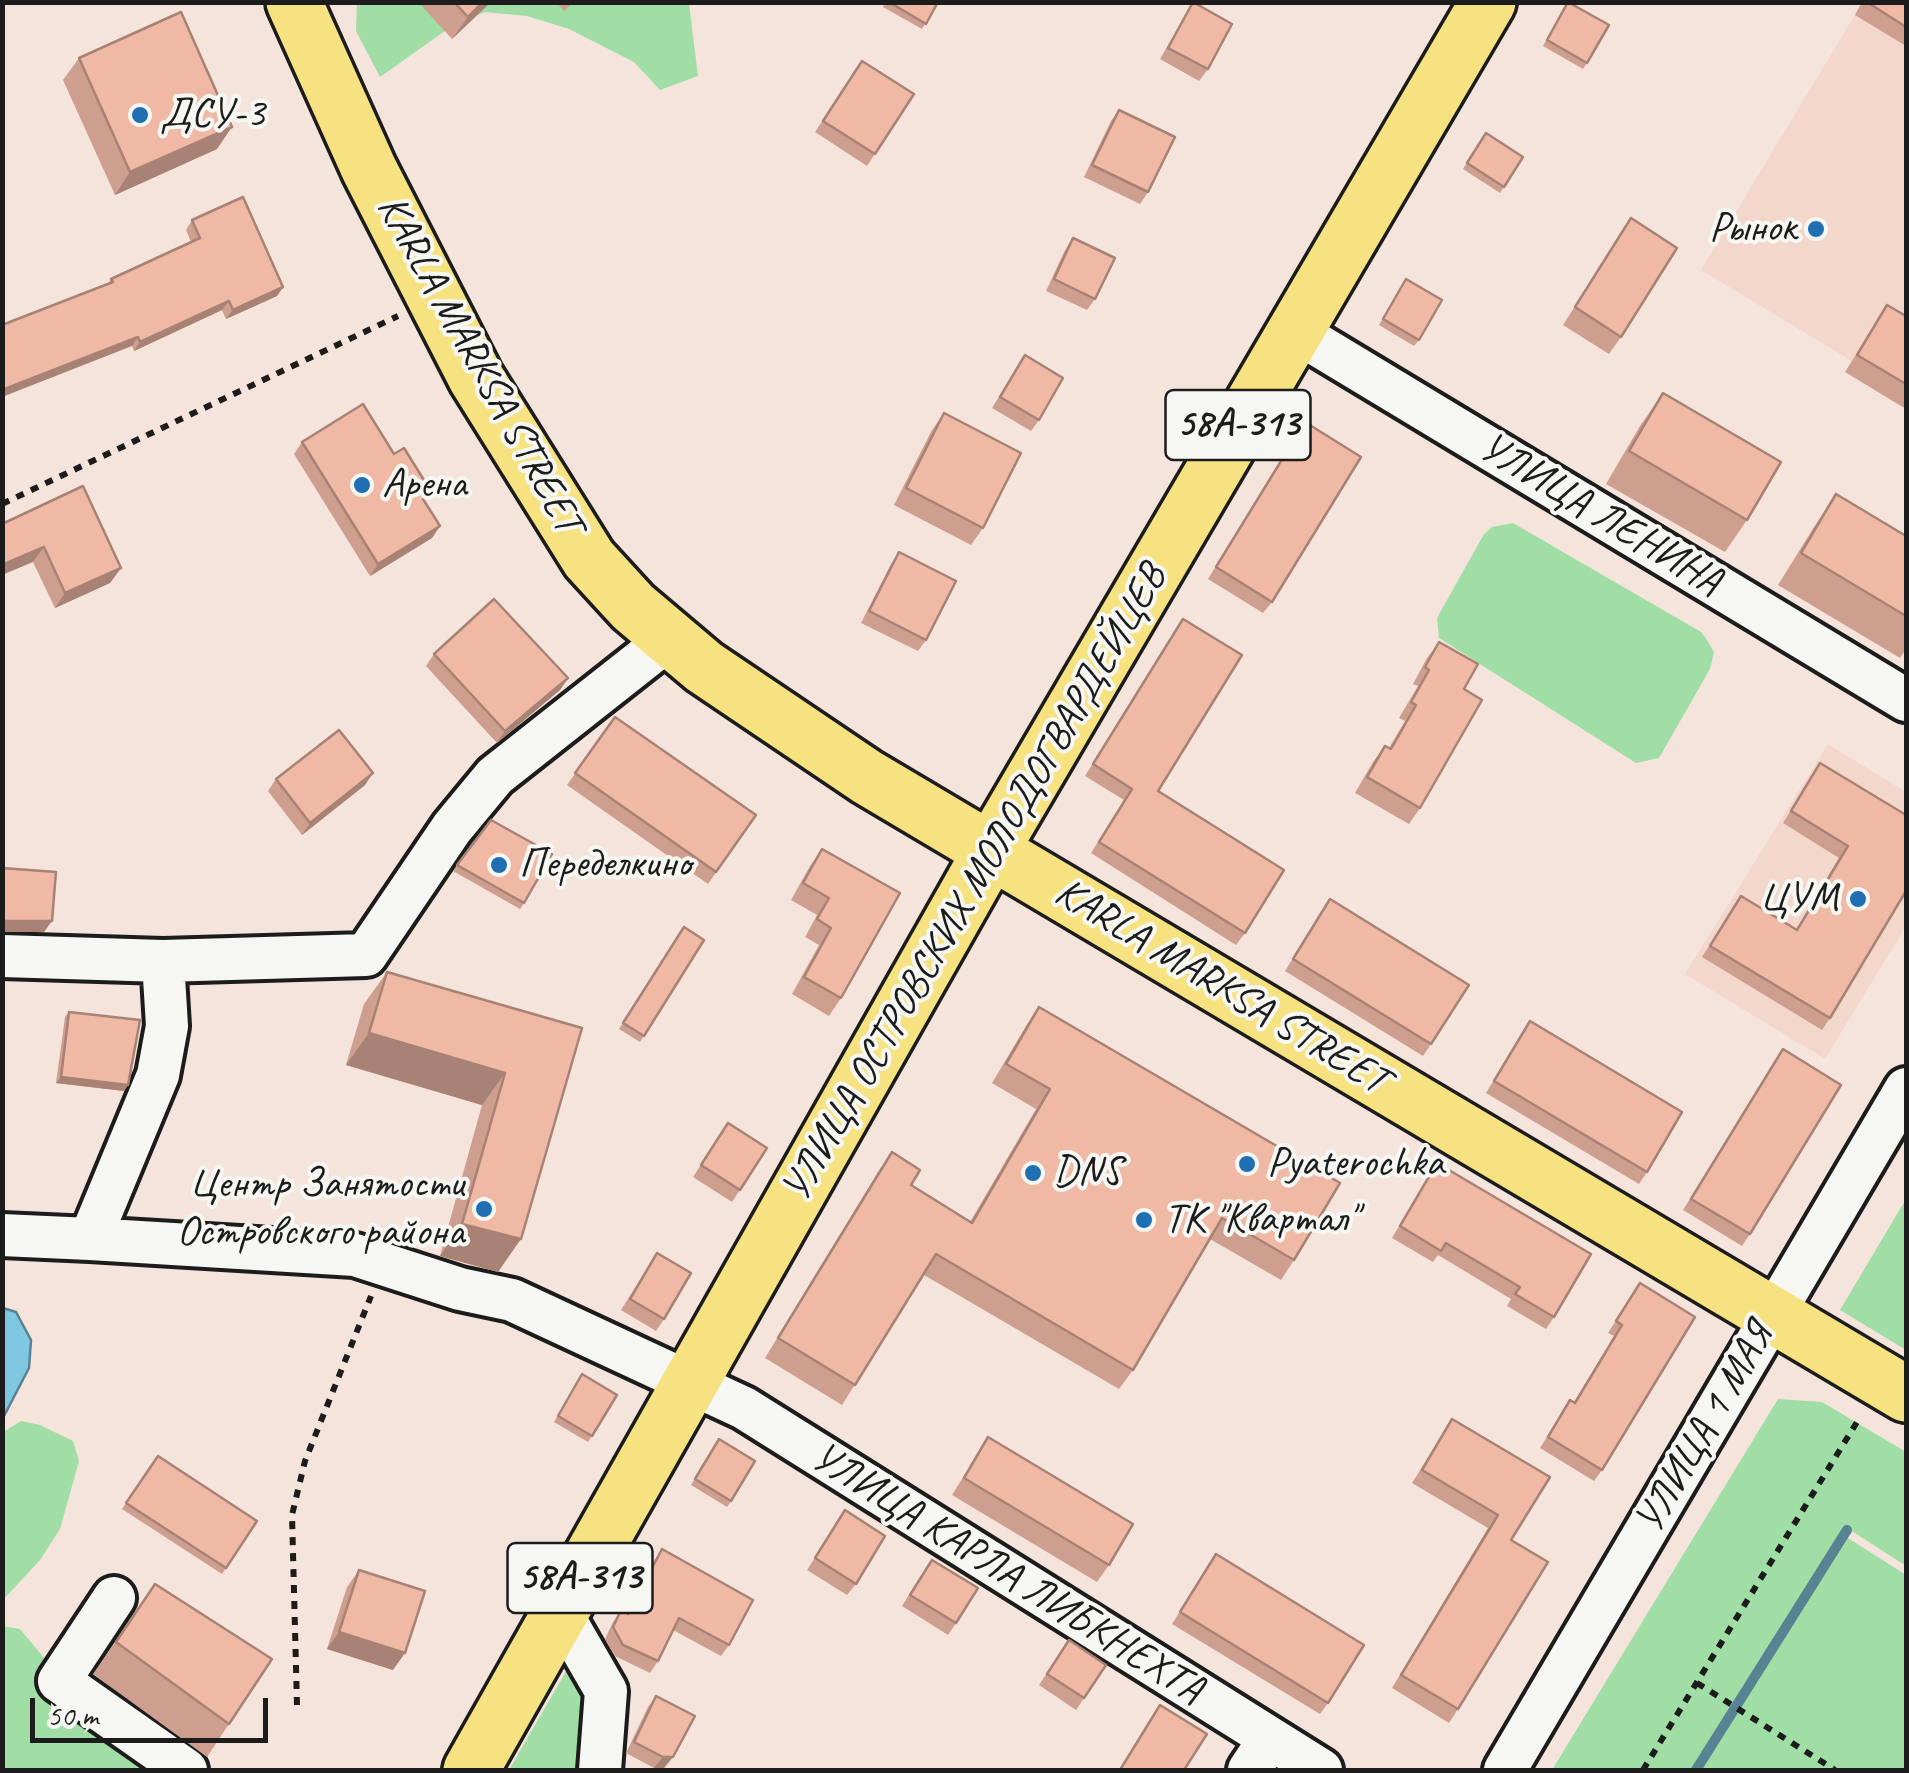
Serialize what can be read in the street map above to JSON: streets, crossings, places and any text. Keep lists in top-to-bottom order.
{
  "streets": {
    "main road": ["KARLA MARKSA STREET", "58А-313", "УЛИЦА ОСТРОВСКИХ МОЛОДОГВАРДЕЙЦЕВ"],
    "street": ["УЛИЦА ЛЕНИНА", "УЛИЦА 1 МАЯ", "УЛИЦА КАРЛА ЛИБКНЕХТА"]
  },
  "crossings": [
    ["KARLA MARKSA STREET", "УЛИЦА ОСТРОВСКИХ МОЛОДОГВАРДЕЙЦЕВ"],
    ["KARLA MARKSA STREET", "УЛИЦА 1 МАЯ"],
    ["УЛИЦА ЛЕНИНА", "УЛИЦА ОСТРОВСКИХ МОЛОДОГВАРДЕЙЦЕВ"],
    ["УЛИЦА ОСТРОВСКИХ МОЛОДОГВАРДЕЙЦЕВ", "УЛИЦА КАРЛА ЛИБКНЕХТА"]
  ],
  "places": [
    "ДСУ-3",
    "Рынок",
    "Арена",
    "Переделкино",
    "ЦУМ",
    "Pyaterochka",
    "DNS",
    "Центр Занятости Островского района",
    "ТК \"Квартал\""
  ],
  "scale_bar": "50 m"
}
